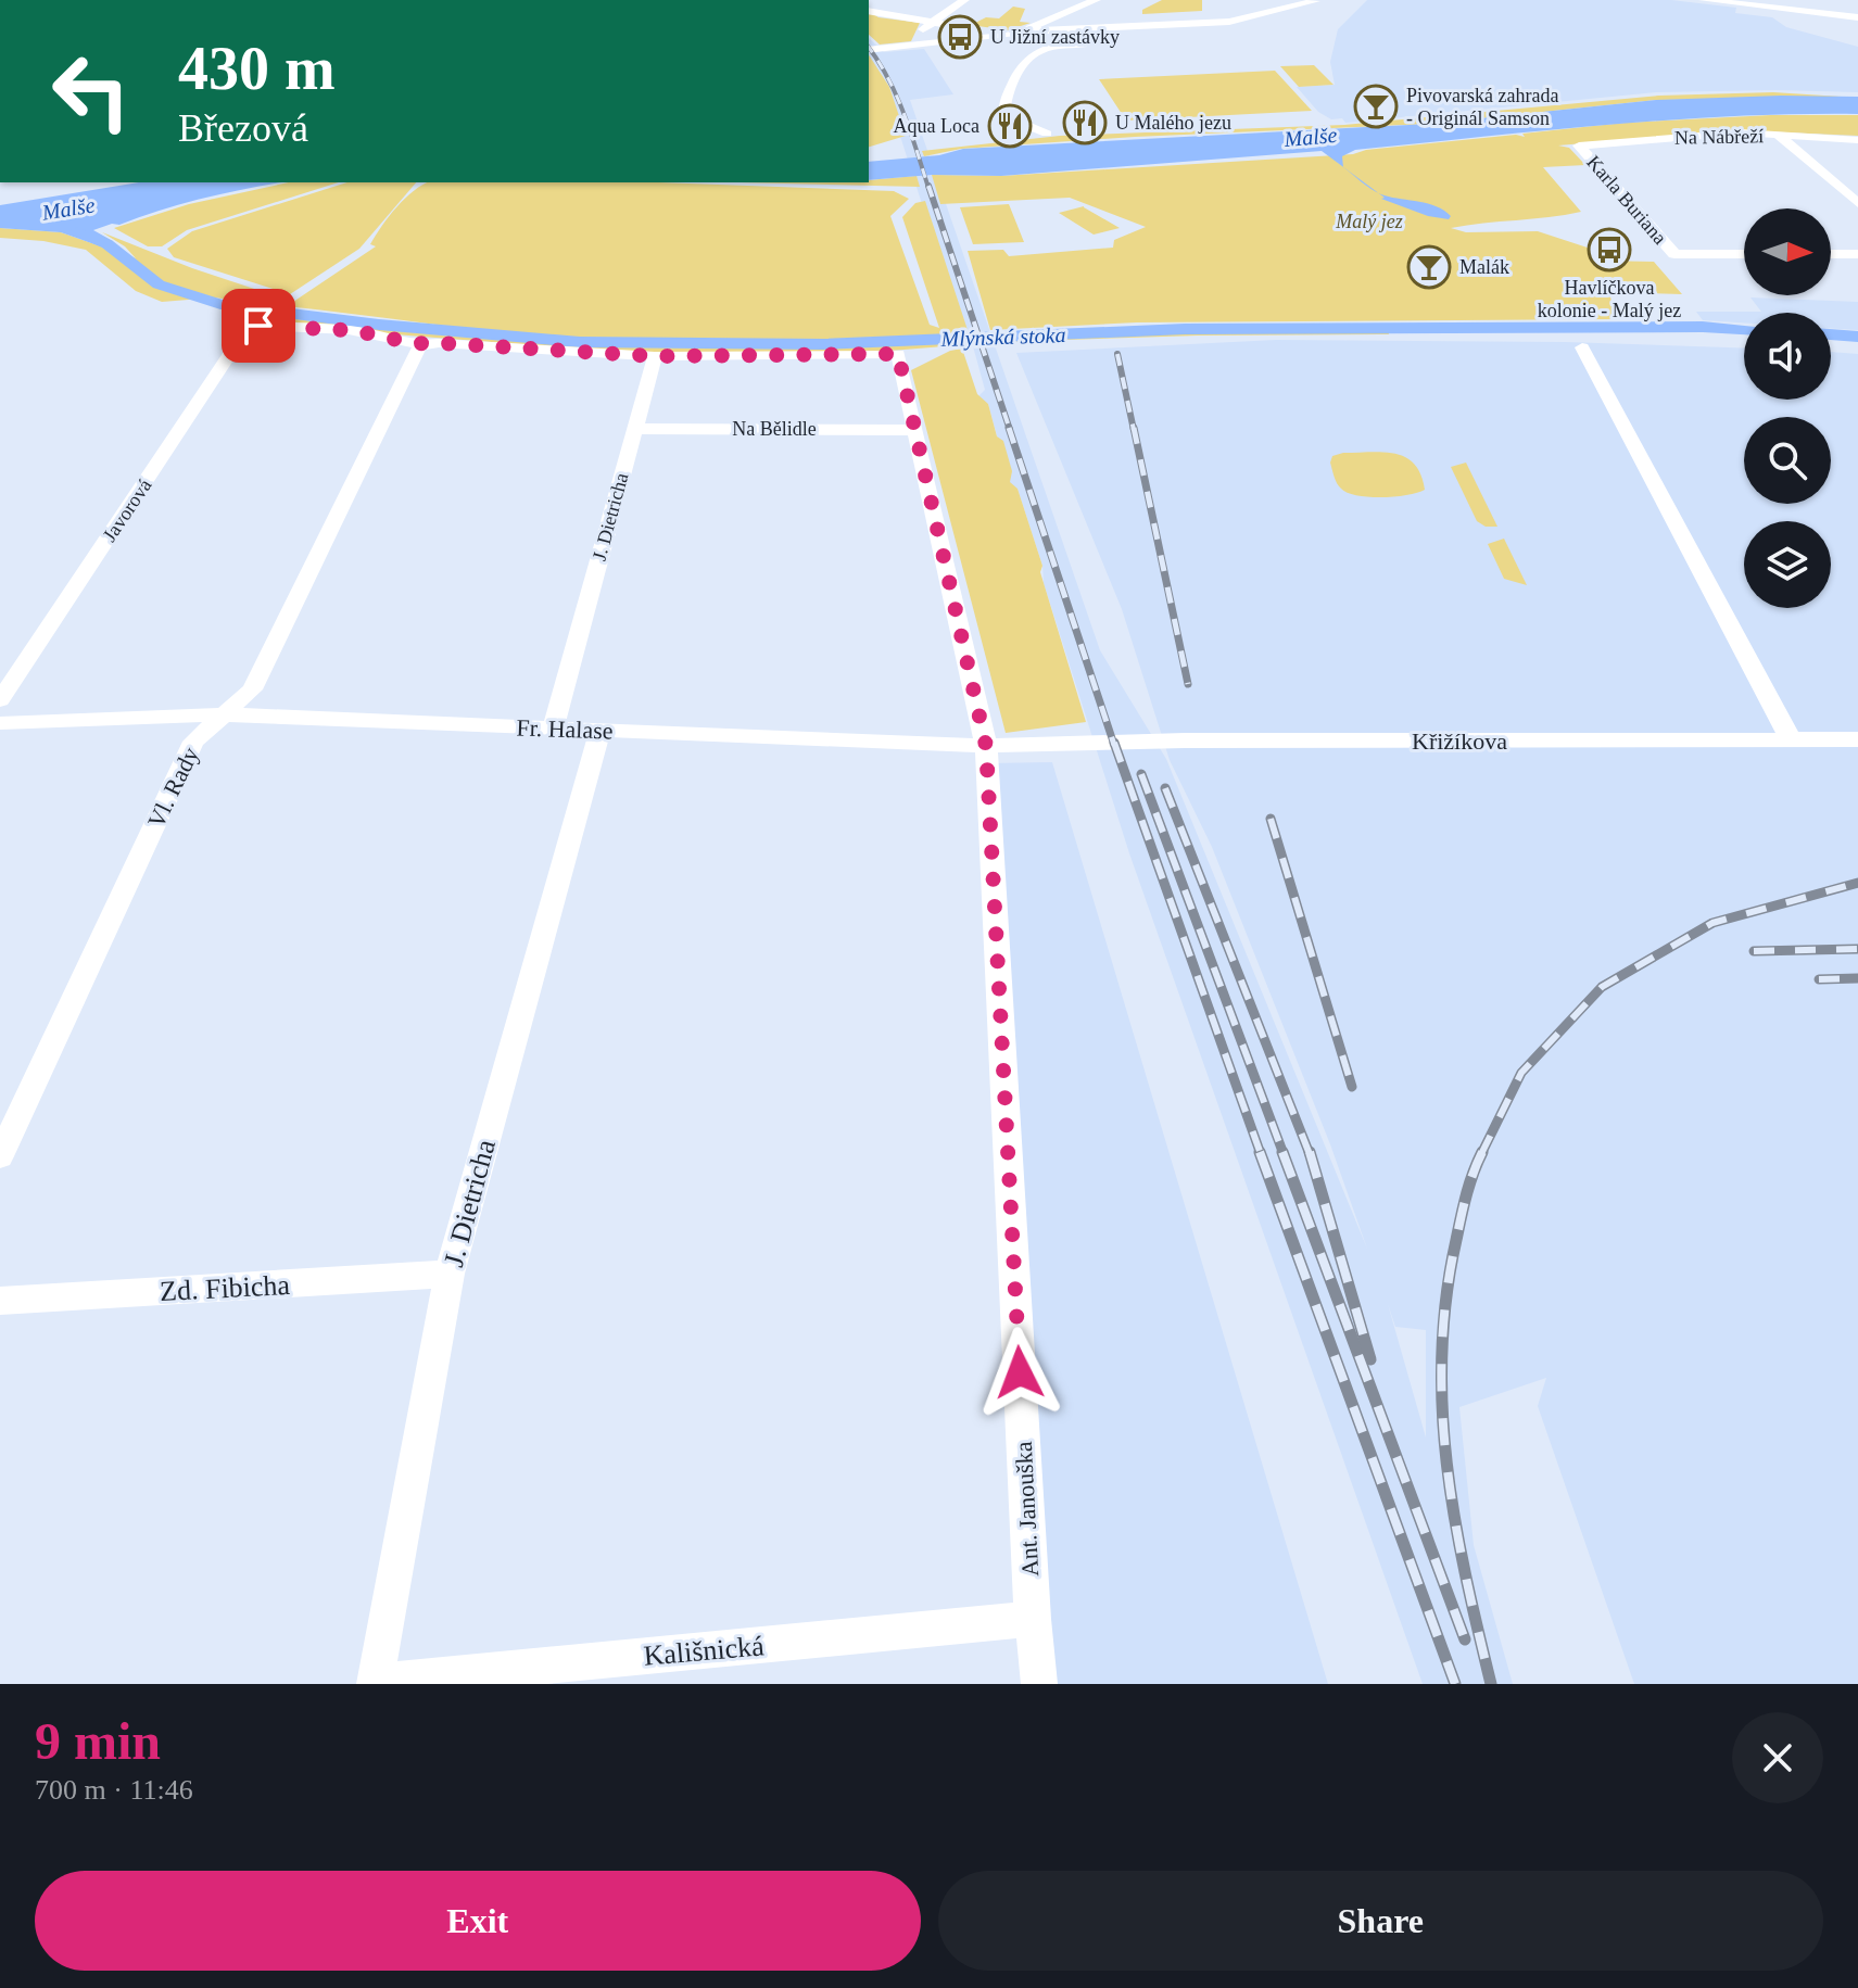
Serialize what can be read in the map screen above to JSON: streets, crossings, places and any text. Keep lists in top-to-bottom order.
{
  "streets": {
    "street": [
      "Na Nábřeží",
      "Karla Buriana",
      "Na Bělidle",
      "Javorová",
      "J. Dietricha",
      "Fr. Halase",
      "Křižíkova",
      "Vl. Rady",
      "Zd. Fibicha",
      "Ant. Janouška",
      "Kališnická"
    ]
  },
  "crossings": [
    ["Na Nábřeží", "Karla Buriana"],
    ["Na Bělidle", "J. Dietricha"],
    ["Na Bělidle", "Ant. Janouška"],
    ["Javorová", "Vl. Rady"],
    ["J. Dietricha", "Fr. Halase"],
    ["J. Dietricha", "Zd. Fibicha"],
    ["J. Dietricha", "Ant. Janouška"],
    ["J. Dietricha", "Kališnická"],
    ["Fr. Halase", "Křižíkova"],
    ["Fr. Halase", "Vl. Rady"],
    ["Fr. Halase", "Ant. Janouška"],
    ["Ant. Janouška", "Kališnická"]
  ],
  "water": ["Malše", "Mlýnská stoka"],
  "parks": ["Malý jez"],
  "places": {
    "bus stop": ["U Jižní zastávky", "Havlíčkova kolonie - Malý jez"],
    "bar": ["Pivovarská zahrada - Originál Samson", "Malák"],
    "restaurant": ["U Malého jezu", "Aqua Loca"]
  },
  "north": "right",
  "page": {
    "turn": ["430 m", "Březová"],
    "heading": ["9 min", "700 m · 11:46"],
    "buttons": ["Exit", "Share"]
  }
}
